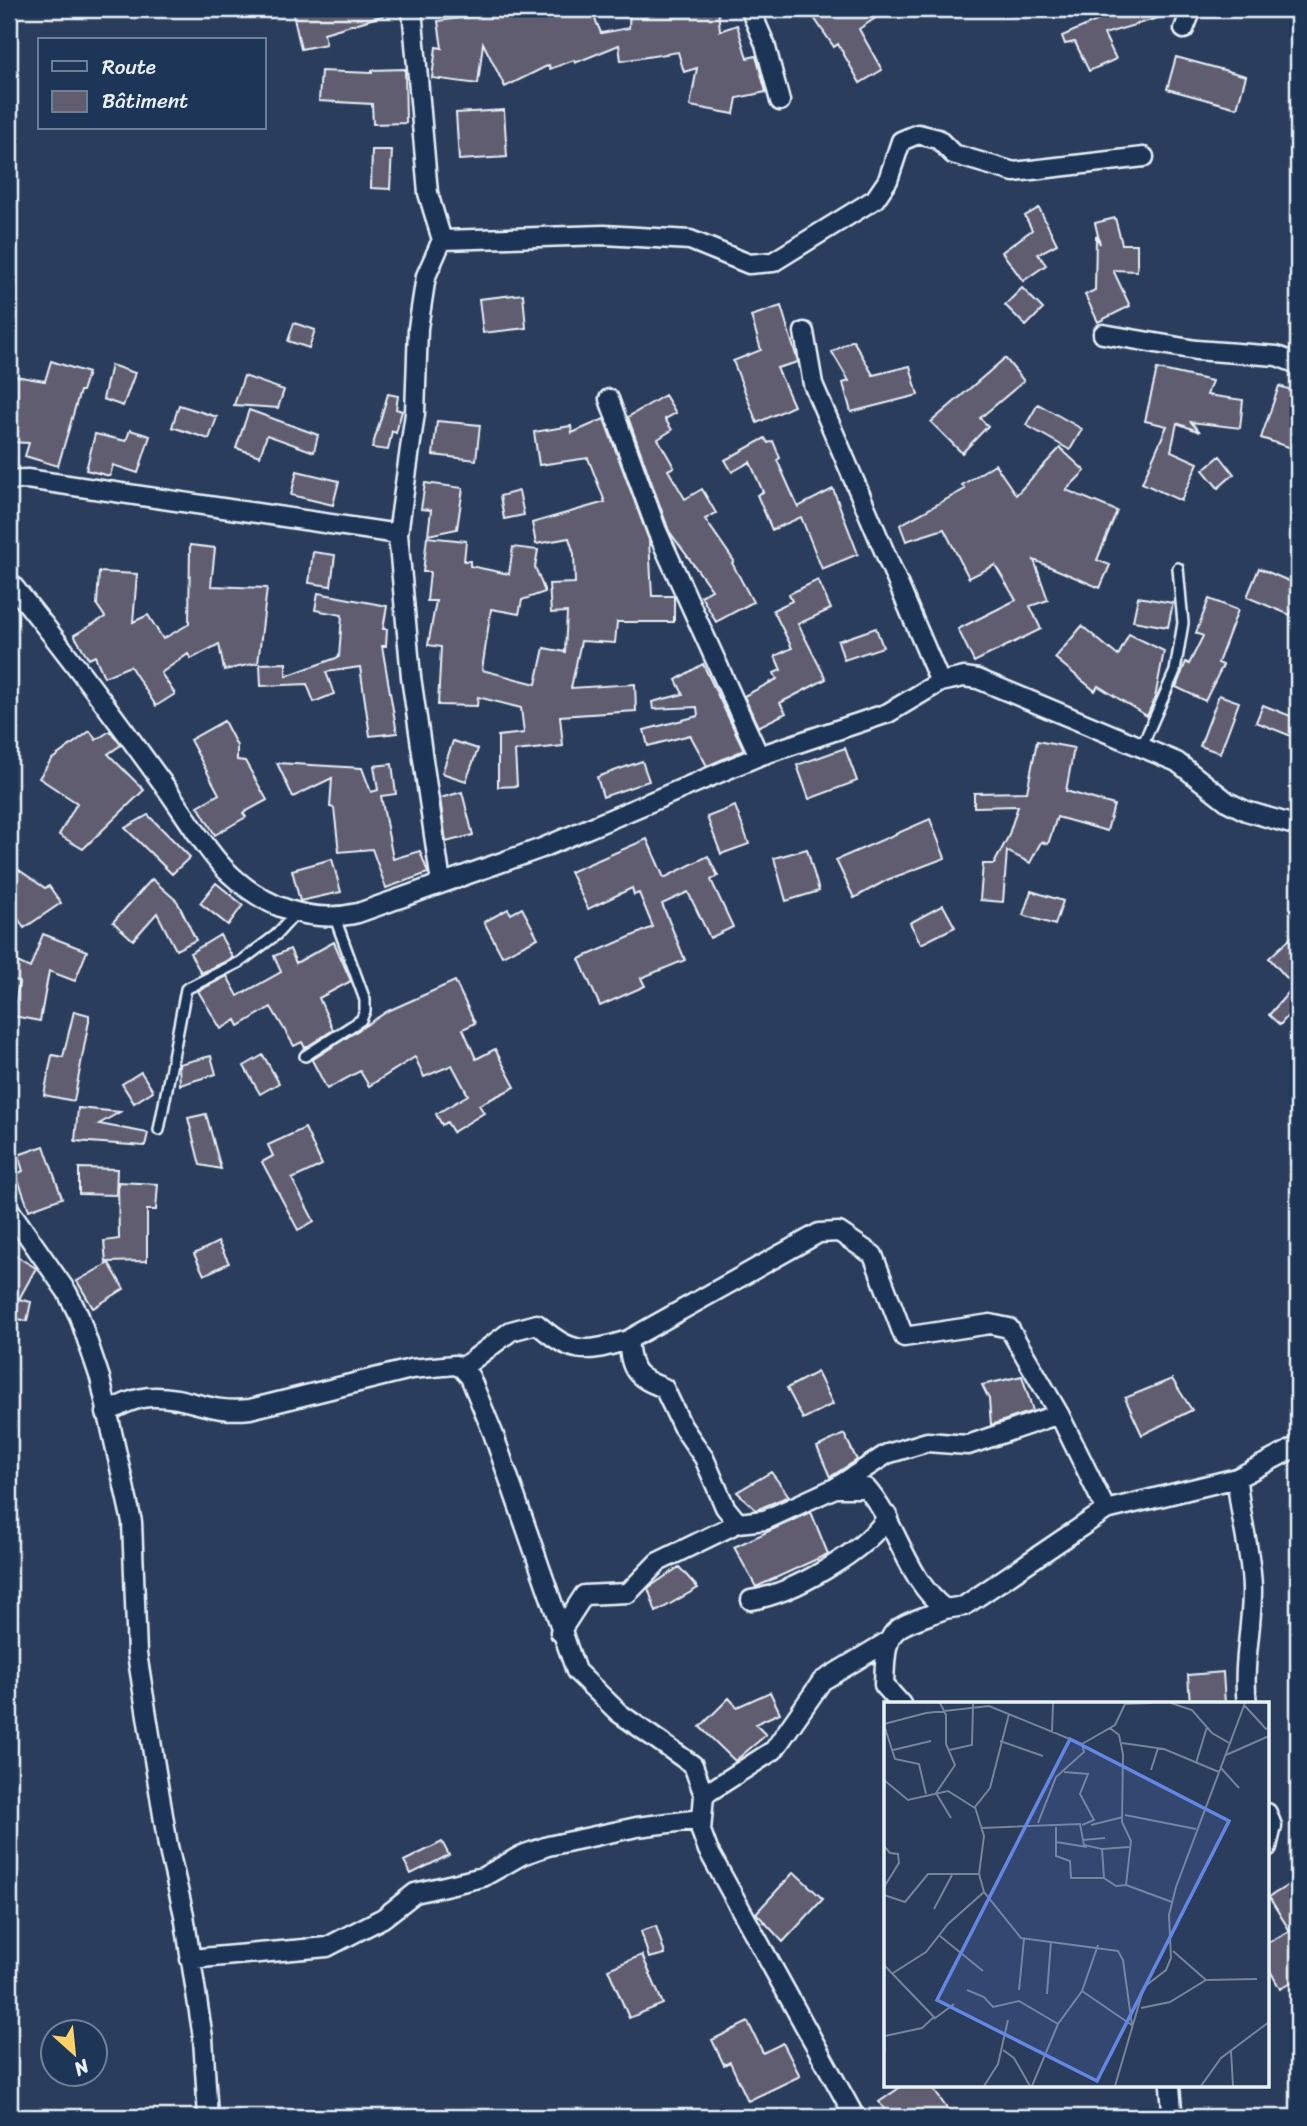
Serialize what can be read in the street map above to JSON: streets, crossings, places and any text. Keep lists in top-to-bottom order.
{
  "legend": ["Route", "Bâtiment"],
  "north": "bottom right"
}
